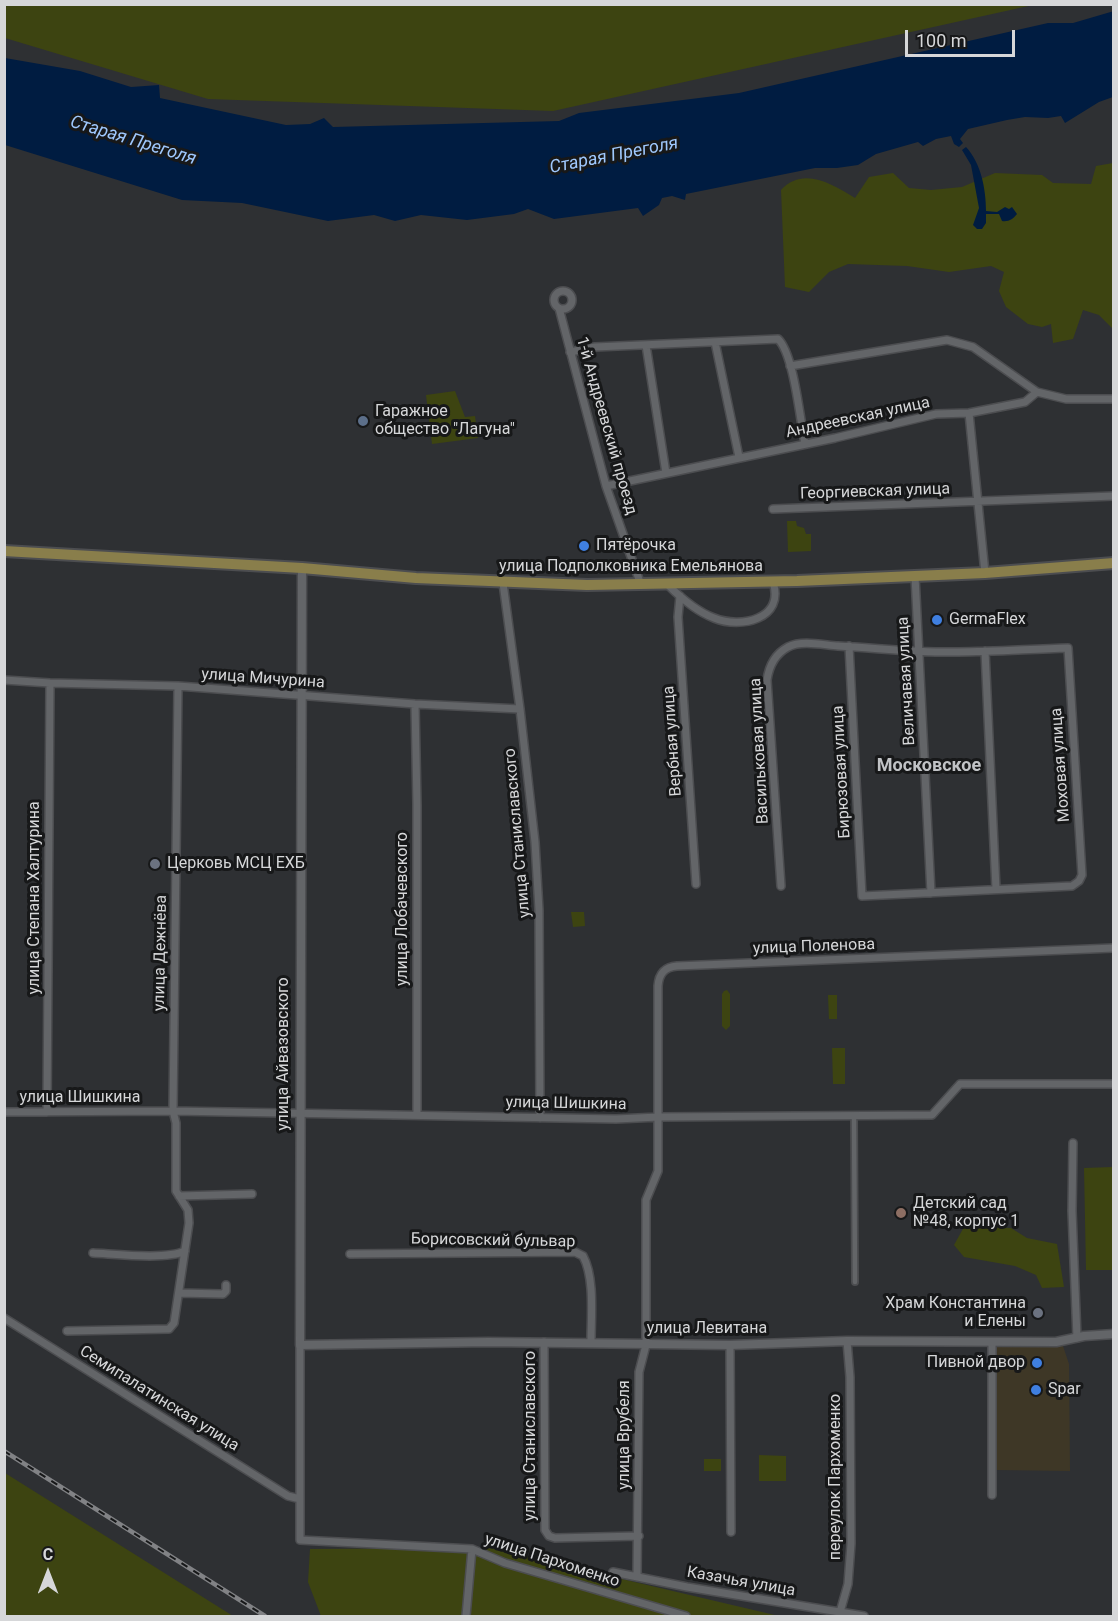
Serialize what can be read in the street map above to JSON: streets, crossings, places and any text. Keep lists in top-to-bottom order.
{
  "streets": {
    "main road": ["улица Подполковника Емельянова"],
    "street": [
      "Андреевская улица",
      "1-й Андреевский проезд",
      "Георгиевская улица",
      "улица Мичурина",
      "Величавая улица",
      "Вербная улица",
      "Васильковая улица",
      "Моховая улица",
      "Бирюзовая улица",
      "улица Станиславского",
      "улица Степана Халтурина",
      "улица Лобачевского",
      "улица Поленова",
      "улица Дежнёва",
      "улица Айвазовского",
      "улица Шишкина",
      "Борисовский бульвар",
      "улица Левитана",
      "Семипалатинская улица",
      "улица Врубеля",
      "переулок Пархоменко",
      "улица Пархоменко",
      "Казачья улица"
    ]
  },
  "crossings": [
    ["Андреевская улица", "1-й Андреевский проезд"],
    ["1-й Андреевский проезд", "улица Подполковника Емельянова"],
    ["улица Подполковника Емельянова", "Величавая улица"],
    ["улица Подполковника Емельянова", "улица Станиславского"],
    ["улица Подполковника Емельянова", "улица Айвазовского"],
    ["улица Мичурина", "улица Станиславского"],
    ["улица Мичурина", "улица Степана Халтурина"],
    ["улица Мичурина", "улица Лобачевского"],
    ["улица Мичурина", "улица Дежнёва"],
    ["улица Мичурина", "улица Айвазовского"],
    ["Величавая улица", "Моховая улица"],
    ["Васильковая улица", "Моховая улица"],
    ["Васильковая улица", "Бирюзовая улица"],
    ["Моховая улица", "Бирюзовая улица"],
    ["улица Станиславского", "улица Шишкина"],
    ["улица Станиславского", "улица Левитана"],
    ["улица Станиславского", "улица Пархоменко"],
    ["улица Степана Халтурина", "улица Шишкина"],
    ["улица Лобачевского", "улица Шишкина"],
    ["улица Поленова", "улица Шишкина"],
    ["улица Поленова", "улица Врубеля"],
    ["улица Дежнёва", "улица Шишкина"],
    ["улица Айвазовского", "улица Шишкина"],
    ["улица Айвазовского", "улица Левитана"],
    ["улица Айвазовского", "Семипалатинская улица"],
    ["улица Айвазовского", "улица Пархоменко"],
    ["улица Шишкина", "улица Врубеля"],
    ["Борисовский бульвар", "улица Левитана"],
    ["улица Левитана", "улица Врубеля"],
    ["улица Левитана", "переулок Пархоменко"],
    ["улица Врубеля", "улица Пархоменко"],
    ["улица Врубеля", "Казачья улица"],
    ["переулок Пархоменко", "Казачья улица"]
  ],
  "districts": ["Московское"],
  "water": ["Старая Преголя"],
  "places": [
    "Гаражное общество \"Лагуна\"",
    "Пятёрочка",
    "GermaFlex",
    "Церковь МСЦ ЕХБ",
    "Детский сад №48, корпус 1",
    "Храм Константина и Елены",
    "Пивной двор",
    "Spar"
  ],
  "scale_bar": "100 m",
  "north": "top"
}
